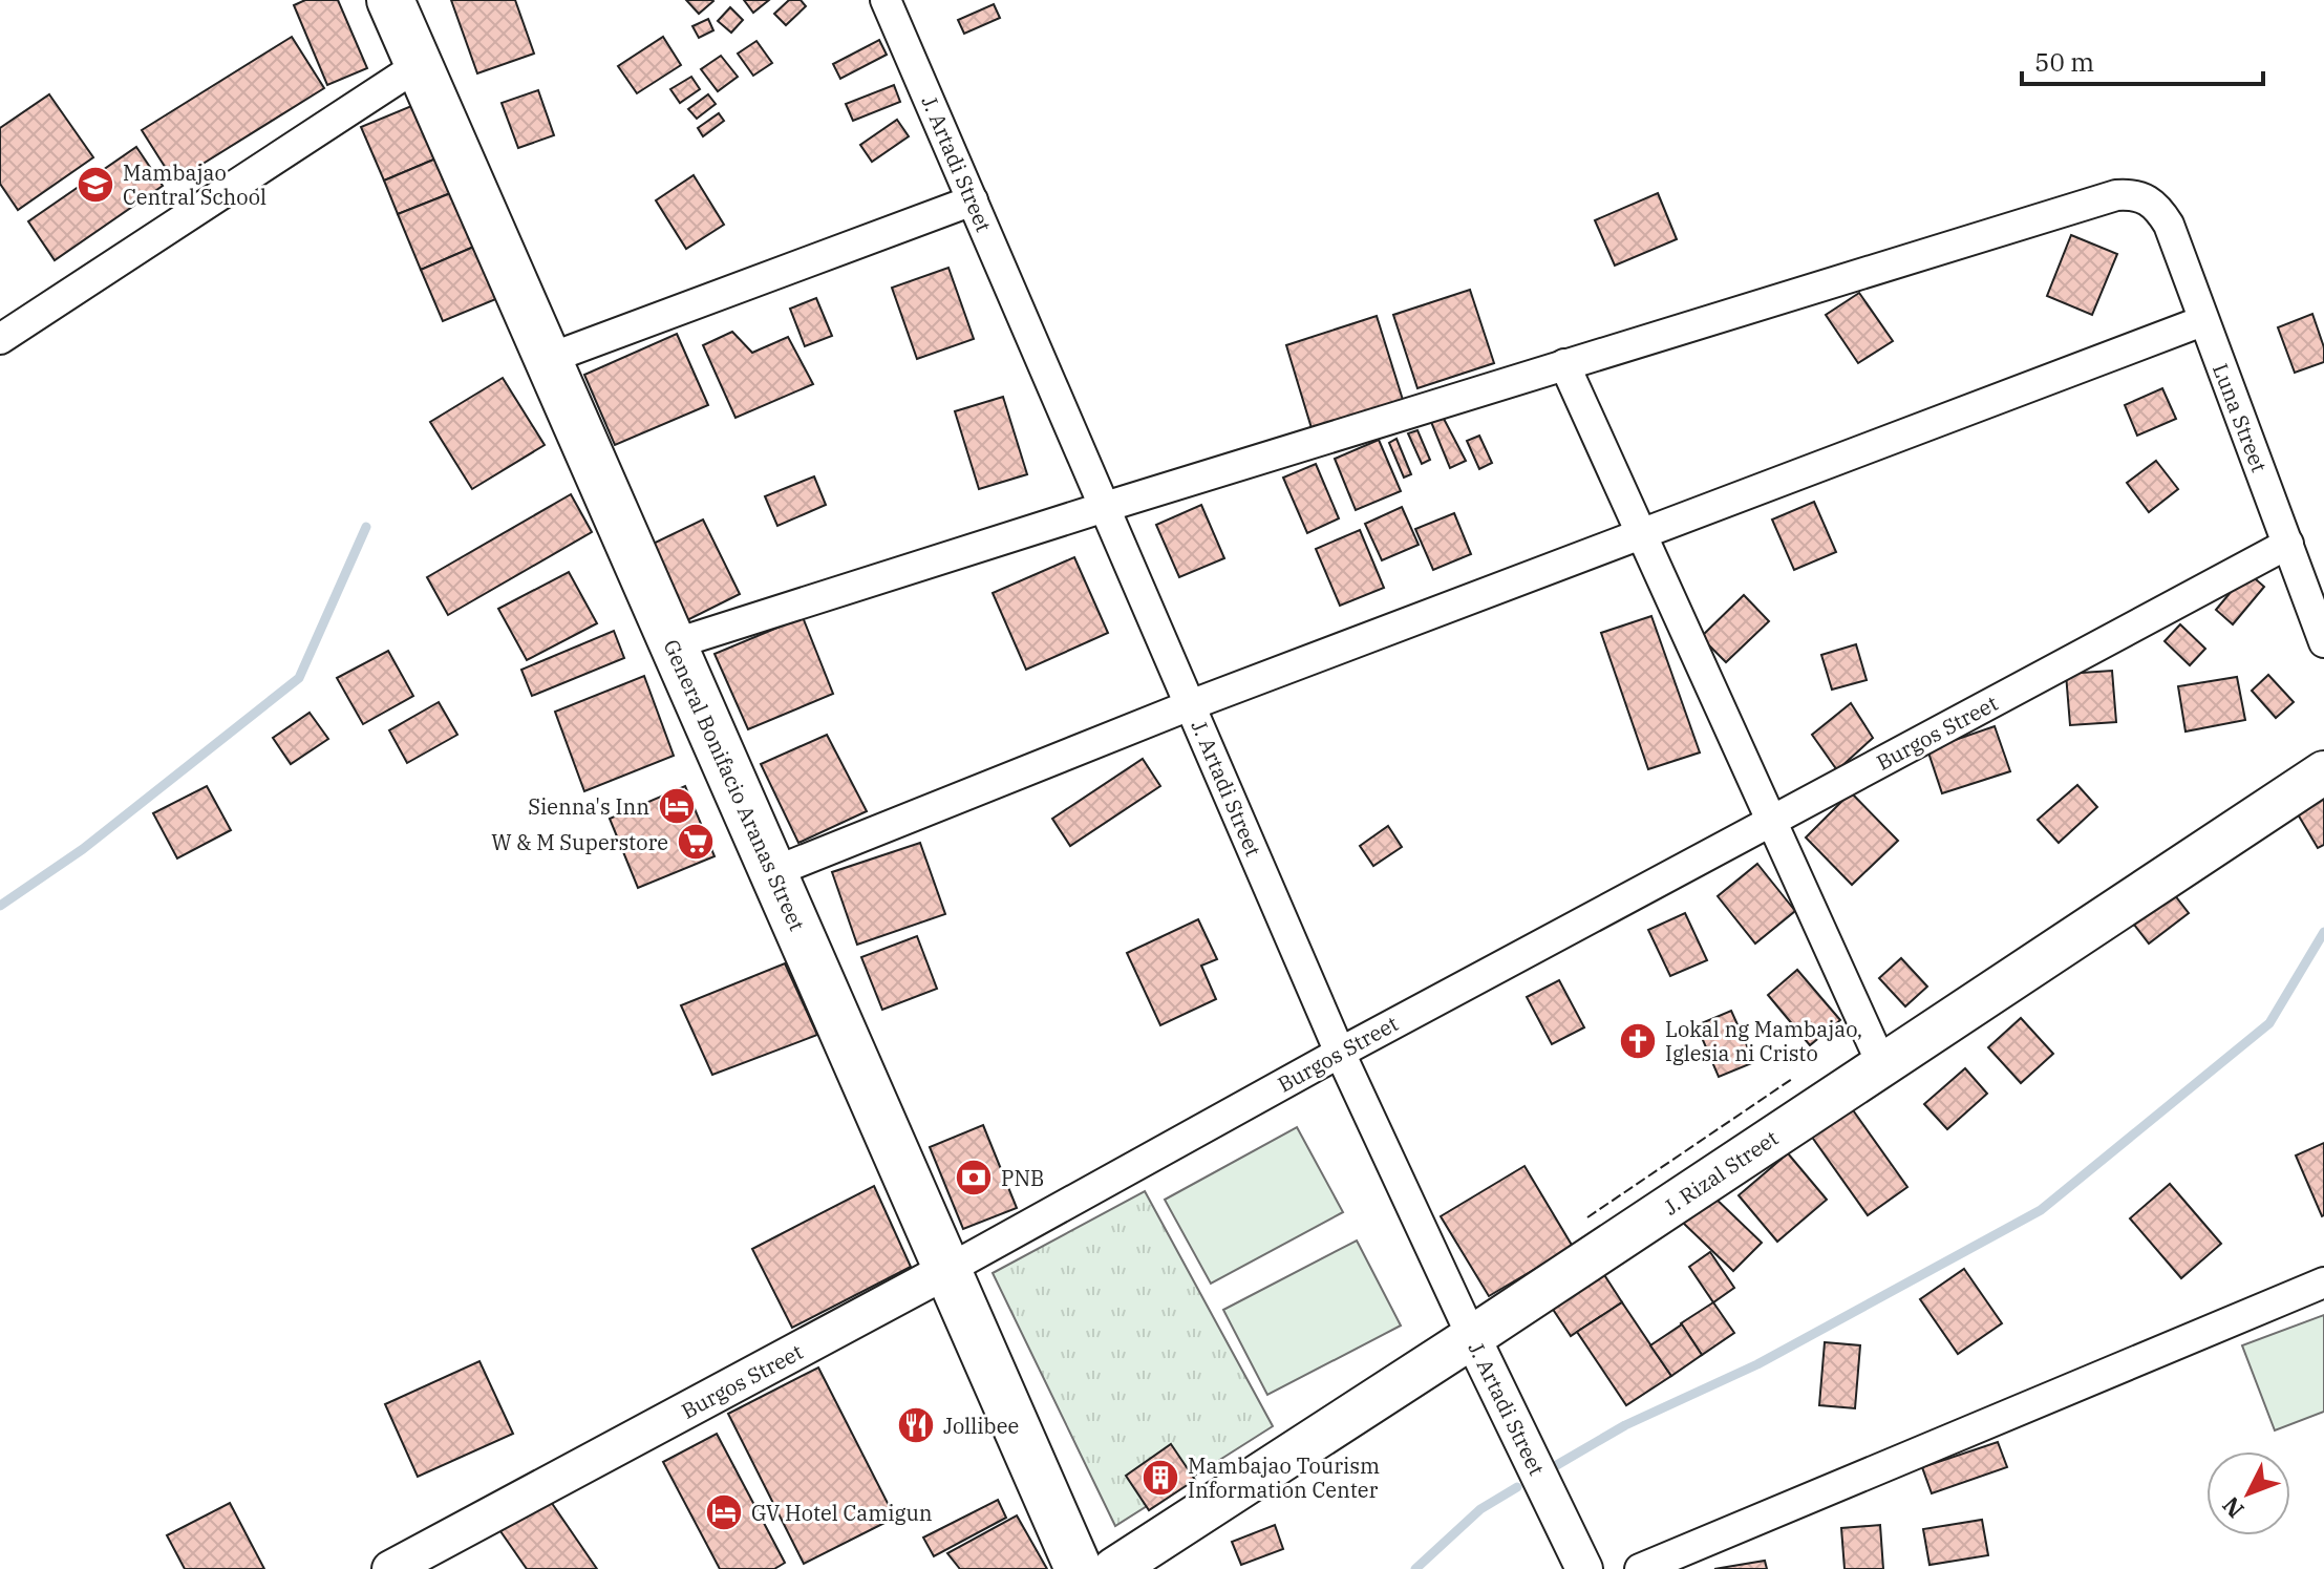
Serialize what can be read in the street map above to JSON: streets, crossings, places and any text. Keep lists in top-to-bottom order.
{
  "streets": {
    "main road": ["General Bonifacio Aranas Street", "J. Rizal Street"],
    "street": ["J. Artadi Street", "Luna Street", "Burgos Street"]
  },
  "crossings": [
    ["J. Artadi Street", "Burgos Street"],
    ["J. Artadi Street", "J. Rizal Street"],
    ["Luna Street", "Burgos Street"],
    ["Burgos Street", "General Bonifacio Aranas Street"]
  ],
  "places": {
    "school or university": ["Mambajao Central School"],
    "hotel": ["Sienna's Inn", "GV Hotel Camigun"],
    "supermarket": ["W & M Superstore"],
    "church": ["Lokal ng Mambajao, Iglesia ni Cristo"],
    "bank": ["PNB"],
    "restaurant": ["Jollibee"],
    "building": ["Mambajao Tourism Information Center"]
  },
  "scale_bar": "50 m",
  "north": "bottom left"
}
